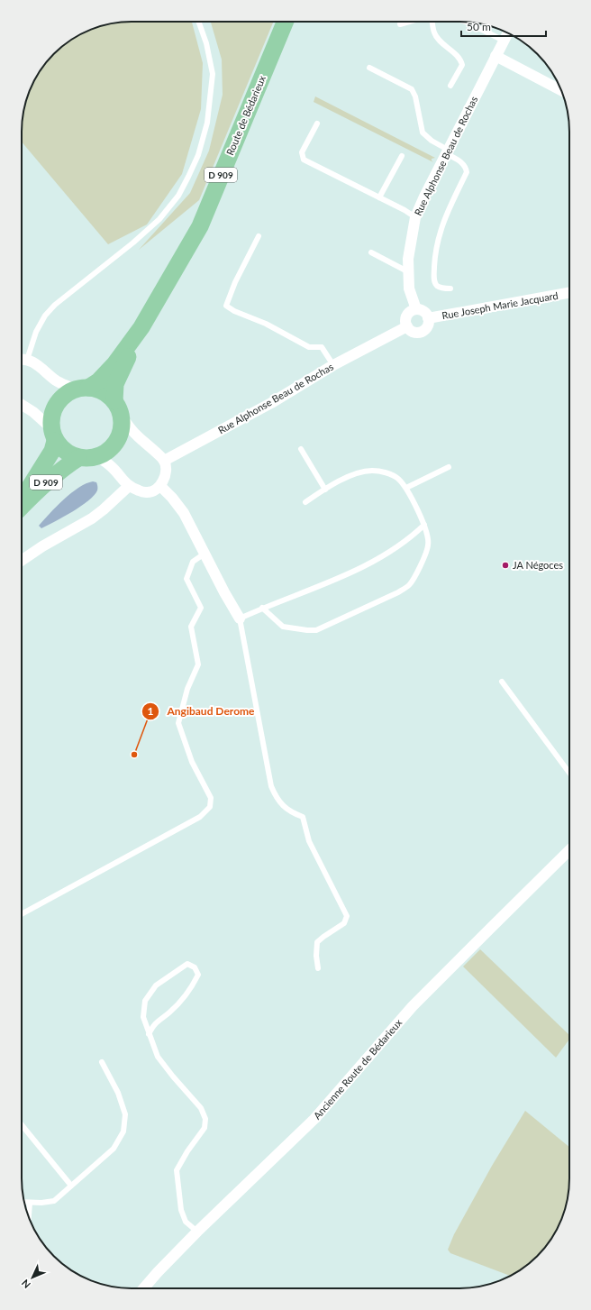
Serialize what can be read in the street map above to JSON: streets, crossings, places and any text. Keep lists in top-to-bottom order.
{
  "streets": {
    "main road": ["Route de Bédarieux", "D 909"],
    "street": ["Rue Alphonse Beau de Rochas", "Rue Joseph Marie Jacquard", "Ancienne Route de Bédarieux"]
  },
  "crossings": [
    ["Route de Bédarieux", "D 909"],
    ["Rue Alphonse Beau de Rochas", "Rue Joseph Marie Jacquard"]
  ],
  "places": ["JA Négoces", "Angibaud Derome"],
  "scale_bar": "50 m",
  "north": "bottom left"
}
